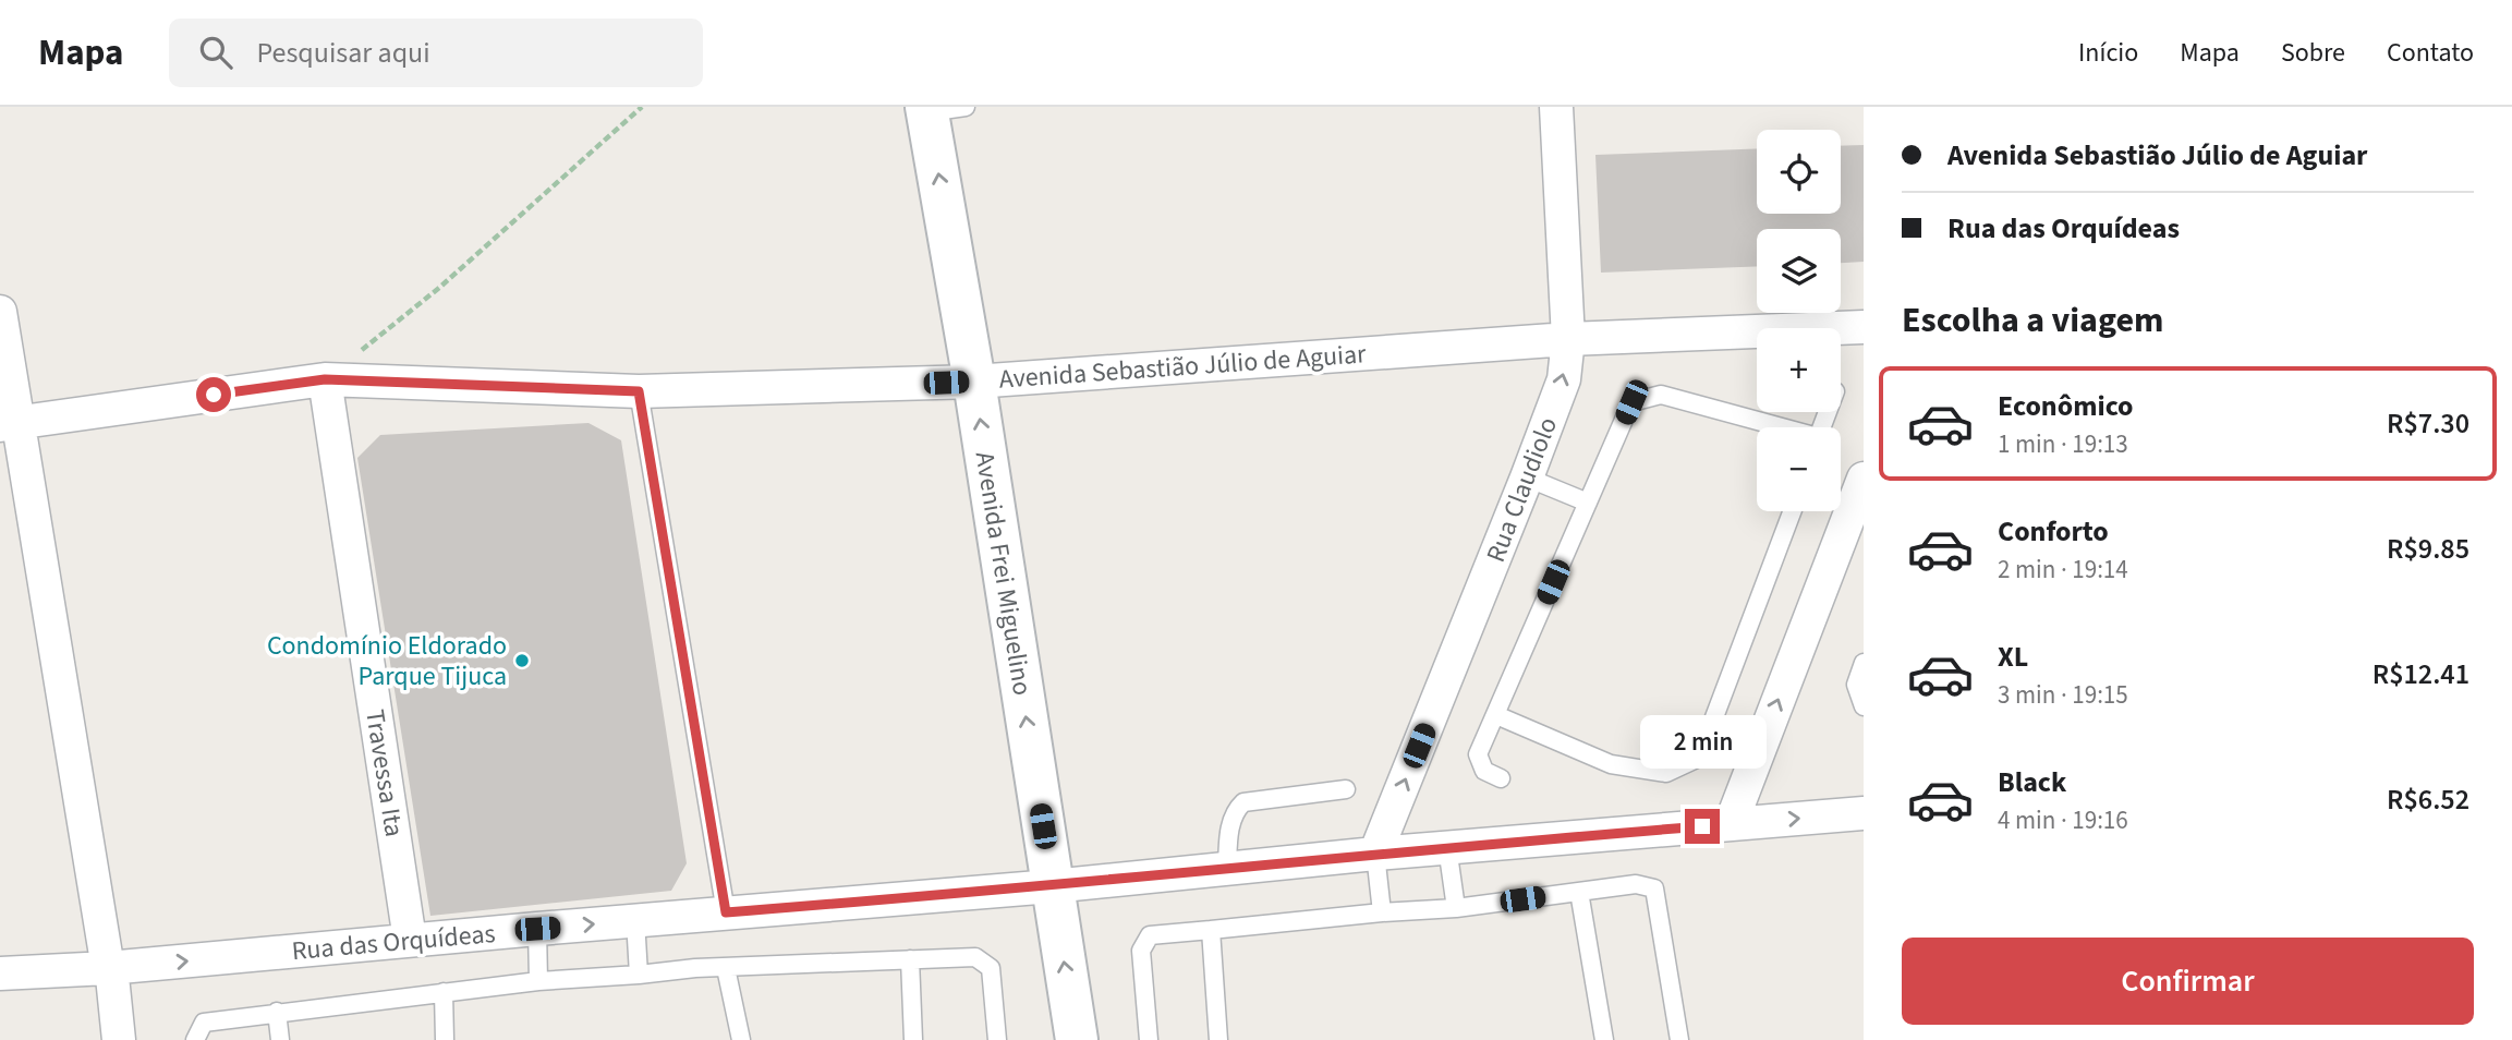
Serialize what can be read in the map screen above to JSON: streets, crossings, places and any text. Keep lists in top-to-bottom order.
{
  "streets": {
    "main road": ["Avenida Frei Miguelino"],
    "street": [
      "Avenida Sebastião Júlio de Aguiar",
      "Rua Claudiolo",
      "Travessa Ita",
      "Rua das Orquídeas"
    ]
  },
  "crossings": [
    ["Avenida Sebastião Júlio de Aguiar", "Rua Claudiolo"],
    ["Avenida Sebastião Júlio de Aguiar", "Avenida Frei Miguelino"],
    ["Avenida Sebastião Júlio de Aguiar", "Travessa Ita"],
    ["Rua Claudiolo", "Rua das Orquídeas"],
    ["Avenida Frei Miguelino", "Rua das Orquídeas"],
    ["Travessa Ita", "Rua das Orquídeas"]
  ],
  "one_way": ["Rua Claudiolo", "Avenida Frei Miguelino"],
  "places": ["Condomínio Eldorado Parque Tijuca"],
  "page": {
    "header": "Mapa",
    "search": "Pesquisar aqui",
    "nav": [
      "Início",
      "Mapa",
      "Sobre",
      "Contato"
    ],
    "banner": ["Avenida Sebastião Júlio de Aguiar", "Rua das Orquídeas"],
    "map_buttons": ["+", "−"],
    "heading": "Escolha a viagem",
    "list": [
      {
        "name": "Econômico",
        "note": "1 min · 19:13",
        "value": "R$7.30"
      },
      {
        "name": "Conforto",
        "note": "2 min · 19:14",
        "value": "R$9.85"
      },
      {
        "name": "XL",
        "note": "3 min · 19:15",
        "value": "R$12.41"
      },
      {
        "name": "Black",
        "note": "4 min · 19:16",
        "value": "R$6.52"
      }
    ],
    "bubble": "2 min",
    "buttons": "Confirmar"
  }
}
